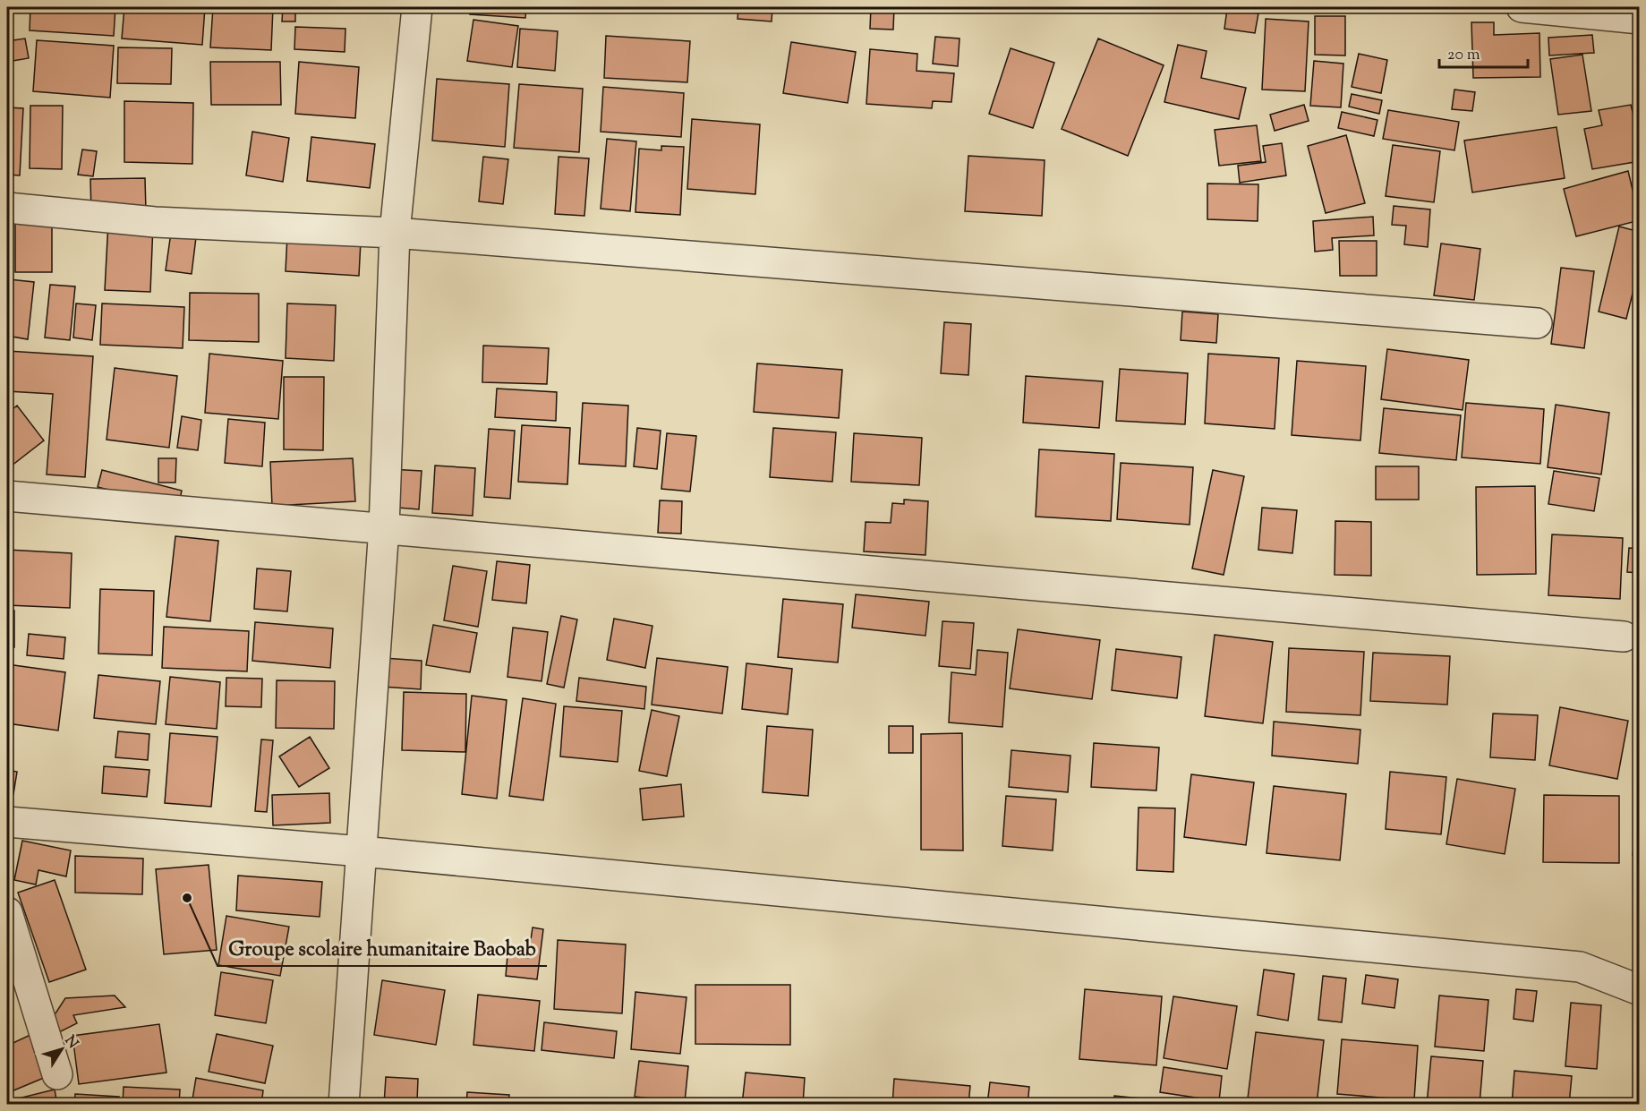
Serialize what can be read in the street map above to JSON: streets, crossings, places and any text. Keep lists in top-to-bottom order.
{
  "places": ["Groupe scolaire humanitaire Baobab"],
  "scale_bar": "20 m",
  "north": "top right"
}
